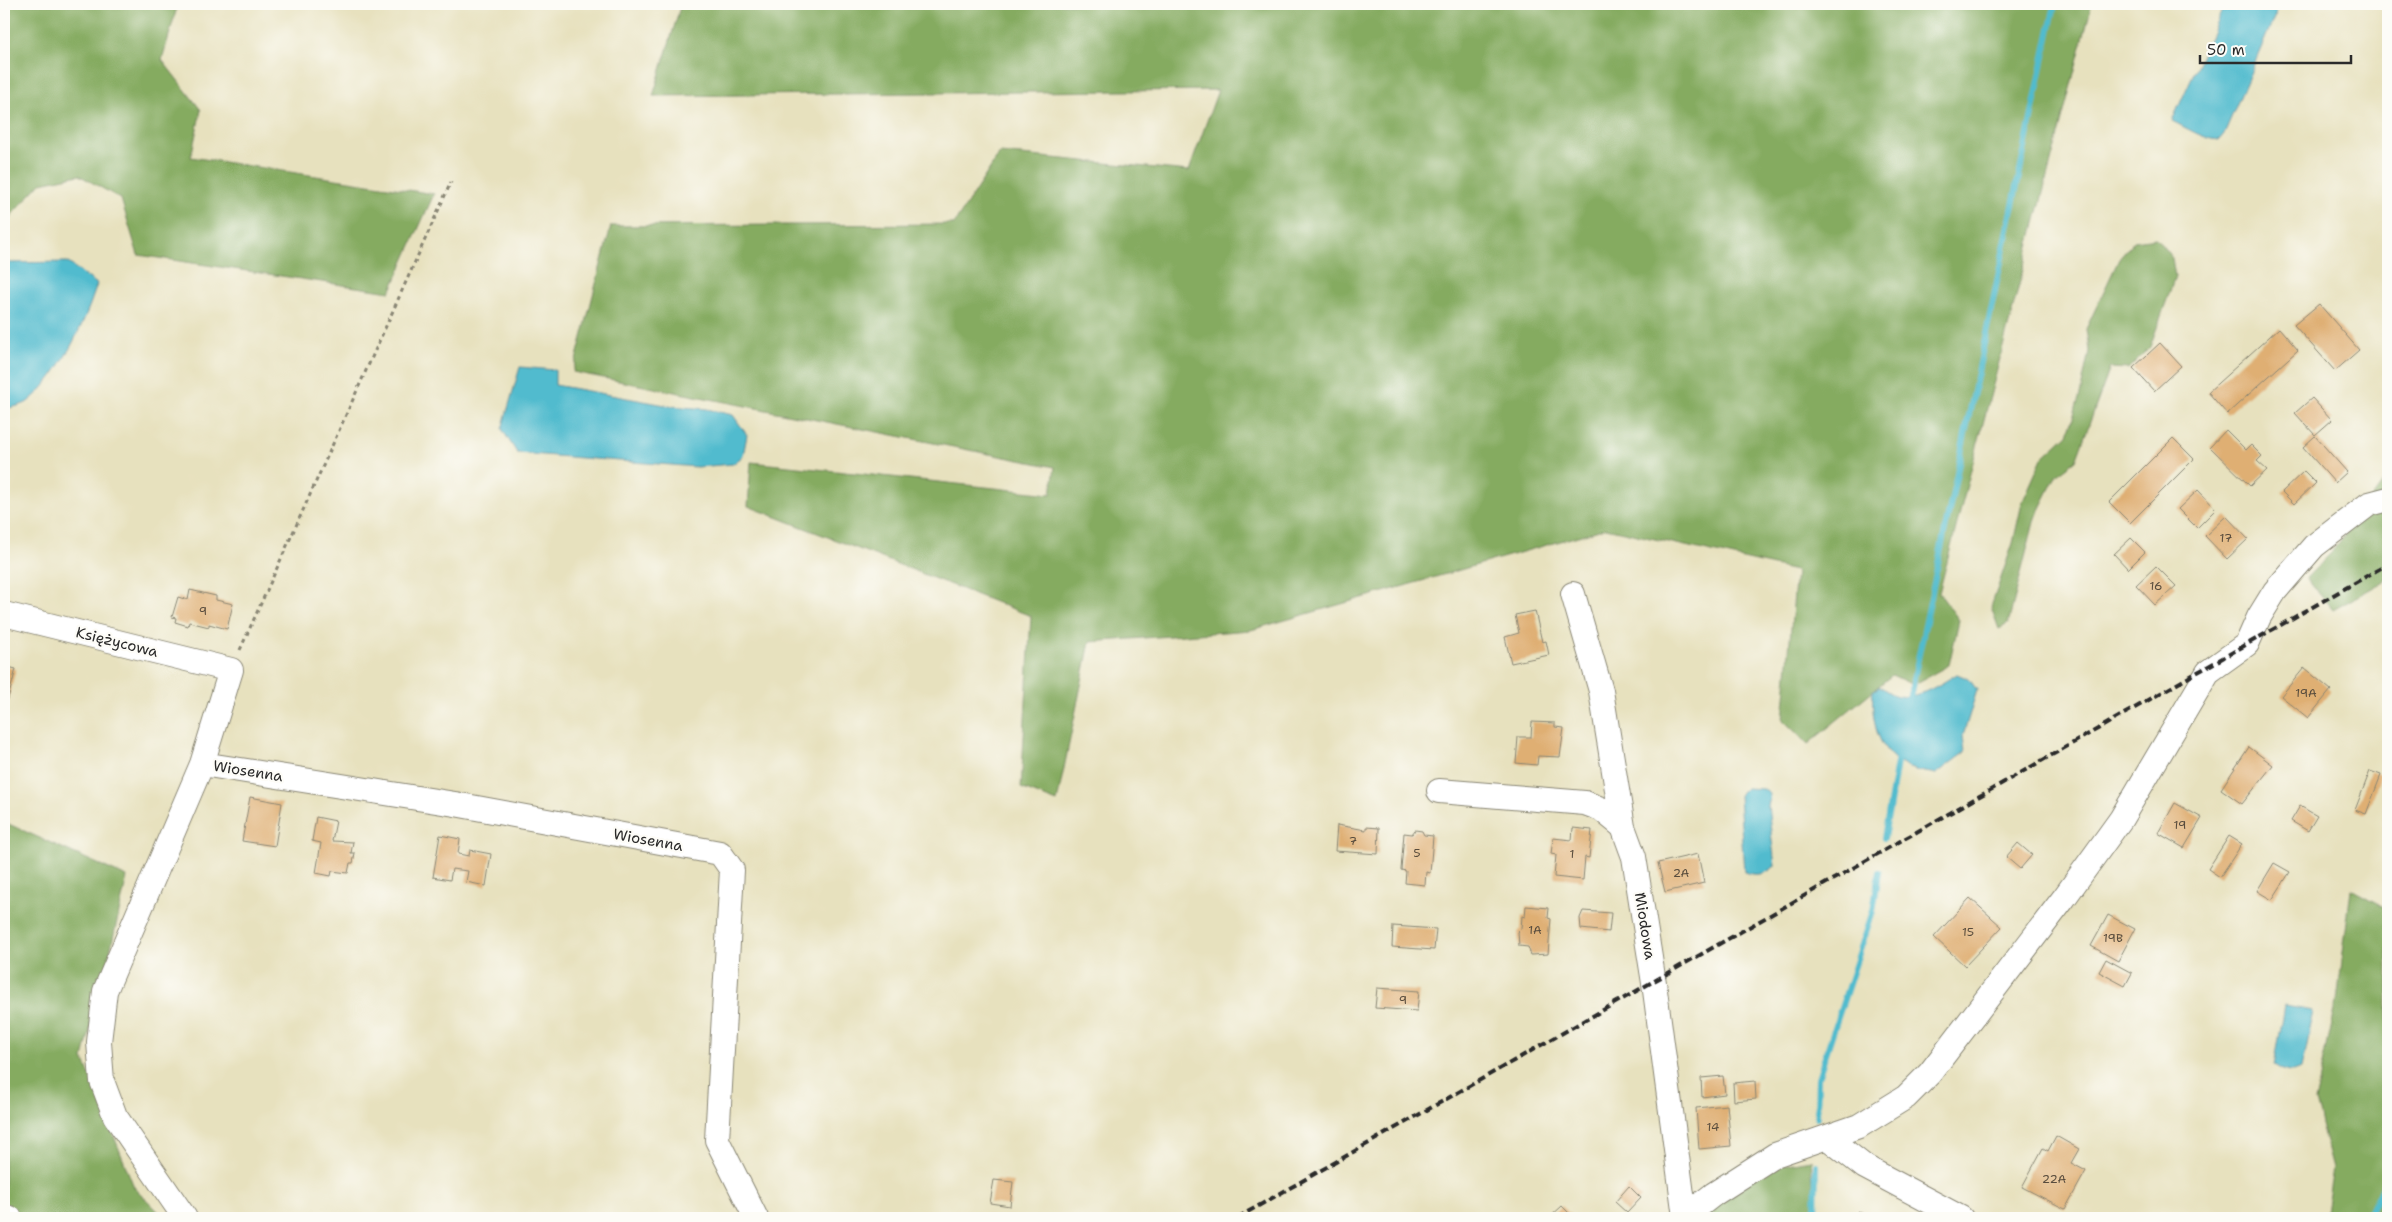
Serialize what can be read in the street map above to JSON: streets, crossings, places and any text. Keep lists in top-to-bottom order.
{
  "streets": {
    "street": ["Księżycowa", "Wiosenna", "Miodowa"]
  },
  "house_numbers": [
    "17",
    "16",
    "9",
    "19A",
    "19",
    "7",
    "5",
    "1",
    "2A",
    "1A",
    "15",
    "19B",
    "9",
    "14",
    "22A"
  ],
  "scale_bar": "50 m"
}
